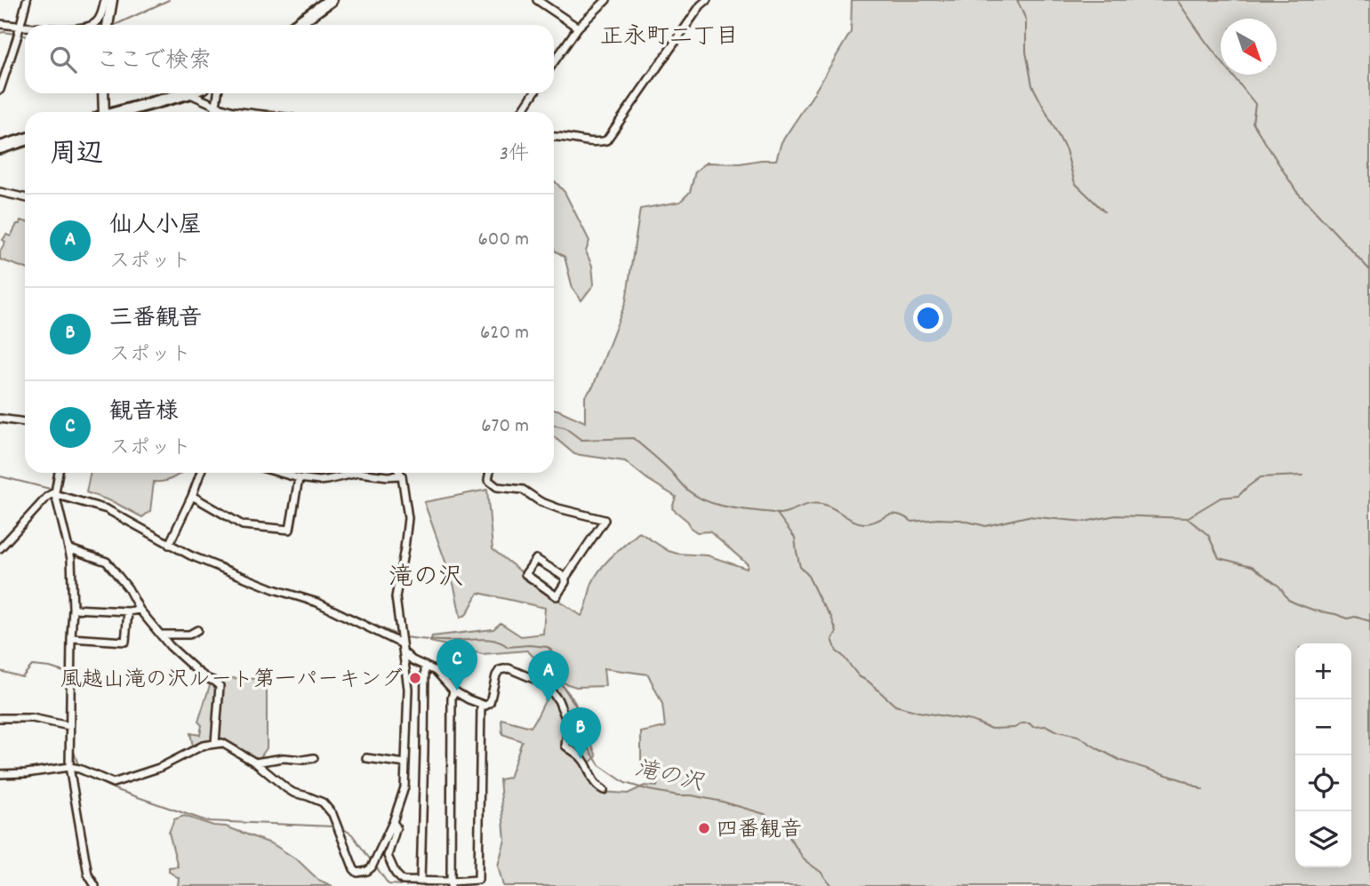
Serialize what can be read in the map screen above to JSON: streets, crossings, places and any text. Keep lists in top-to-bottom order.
{
  "districts": ["正永町二丁目", "滝の沢"],
  "water": ["滝の沢"],
  "places": ["風越山滝の沢ルート第一パーキング", "四番観音"],
  "north": "bottom right",
  "page": {
    "search": "ここで検索",
    "heading": ["周辺", "3件"],
    "list": [
      {
        "mark": "A",
        "name": "仙人小屋",
        "note": "スポット",
        "value": "600 m"
      },
      {
        "mark": "B",
        "name": "三番観音",
        "note": "スポット",
        "value": "620 m"
      },
      {
        "mark": "C",
        "name": "観音様",
        "note": "スポット",
        "value": "670 m"
      }
    ],
    "pins": ["C", "A", "B"],
    "map_buttons": ["+", "−"]
  }
}
